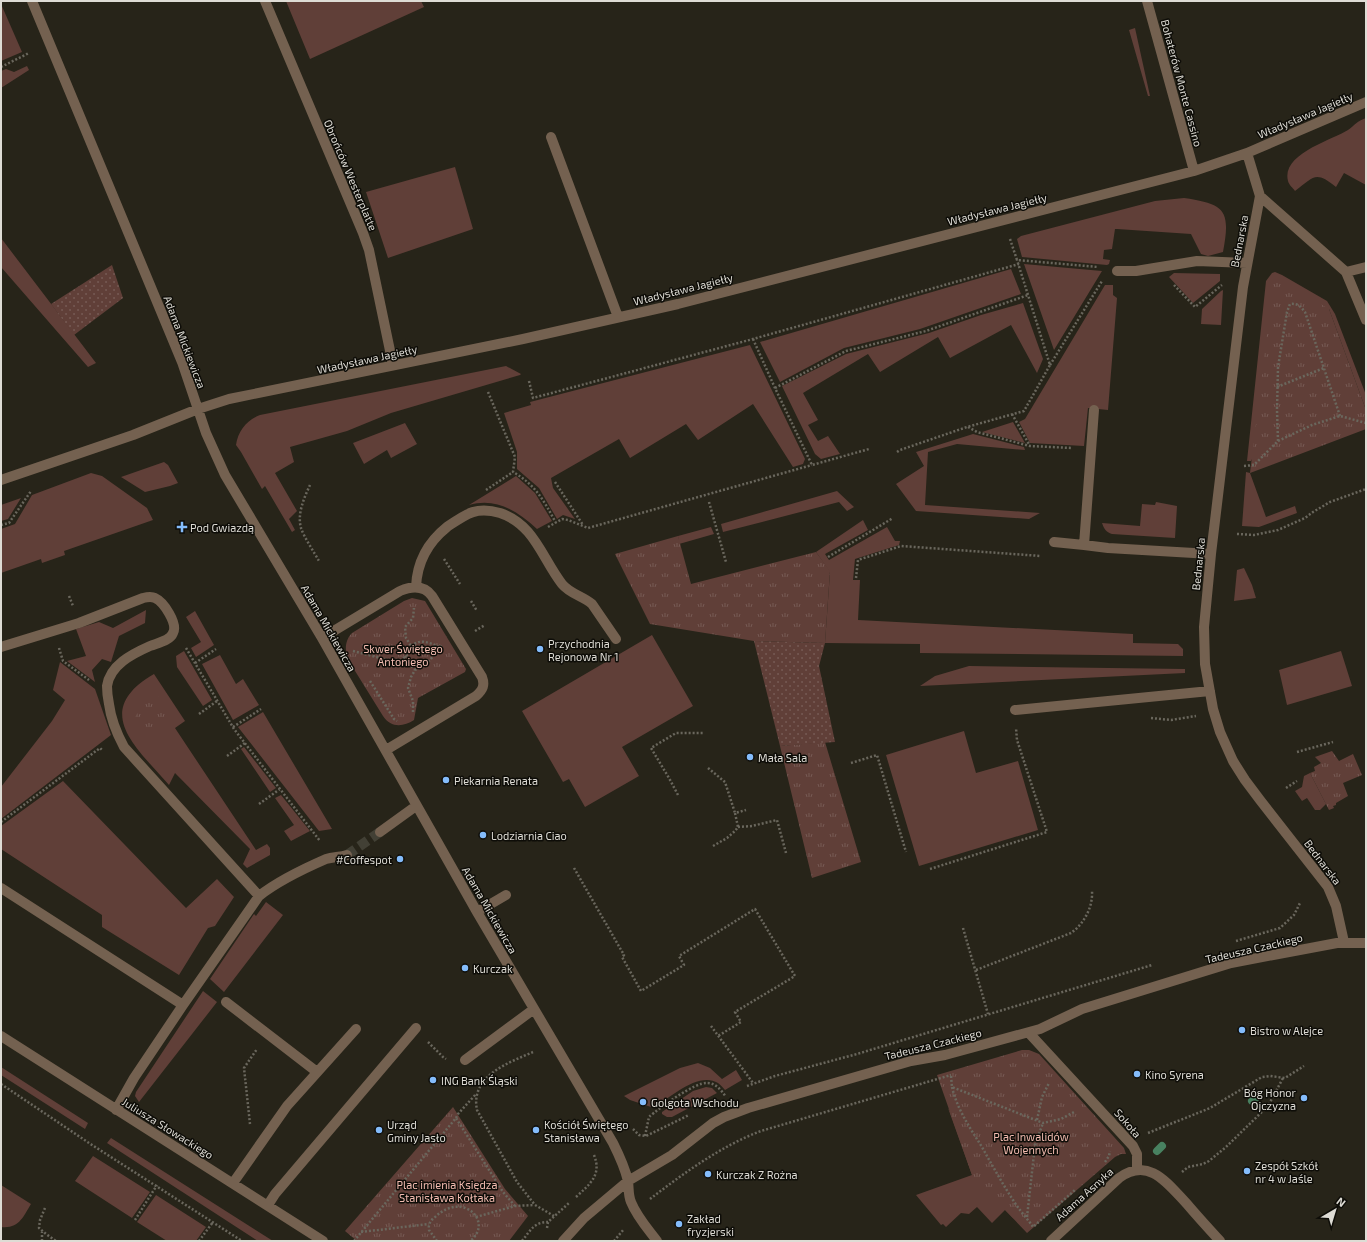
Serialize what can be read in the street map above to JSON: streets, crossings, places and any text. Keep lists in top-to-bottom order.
{
  "streets": {
    "street": [
      "Bohaterów Monte Cassino",
      "Władysława Jagiełły",
      "Obrońców Westerplatte",
      "Bednarska",
      "Adama Mickiewicza",
      "Tadeusza Czackiego",
      "Sokoła",
      "Juliusza Słowackiego",
      "Adama Asnyka"
    ]
  },
  "crossings": [
    ["Bohaterów Monte Cassino", "Władysława Jagiełły"],
    ["Władysława Jagiełły", "Obrońców Westerplatte"],
    ["Władysława Jagiełły", "Bednarska"],
    ["Władysława Jagiełły", "Adama Mickiewicza"],
    ["Bednarska", "Tadeusza Czackiego"],
    ["Adama Mickiewicza", "Tadeusza Czackiego"],
    ["Tadeusza Czackiego", "Sokoła"],
    ["Sokoła", "Adama Asnyka"]
  ],
  "parks": ["Skwer Świętego Antoniego", "Plac Inwalidów Wojennych", "Plac imienia Księdza Stanisława Kołtaka"],
  "places": {
    "health": ["Pod Gwiazdą"],
    "other": [
      "Przychodnia Rejonowa Nr 1",
      "Mała Sala",
      "Piekarnia Renata",
      "Lodziarnia Ciao",
      "#Coffespot",
      "Kurczak",
      "Bistro w Alejce",
      "Kino Syrena",
      "ING Bank Śląski",
      "Bóg Honor Ojczyzna",
      "Golgota Wschodu",
      "Urząd Gminy Jasło",
      "Kościół Świętego Stanisława",
      "Zespół Szkół nr 4 w Jaśle",
      "Kurczak Z Rożna",
      "Zakład fryzjerski"
    ]
  },
  "north": "top right"
}
